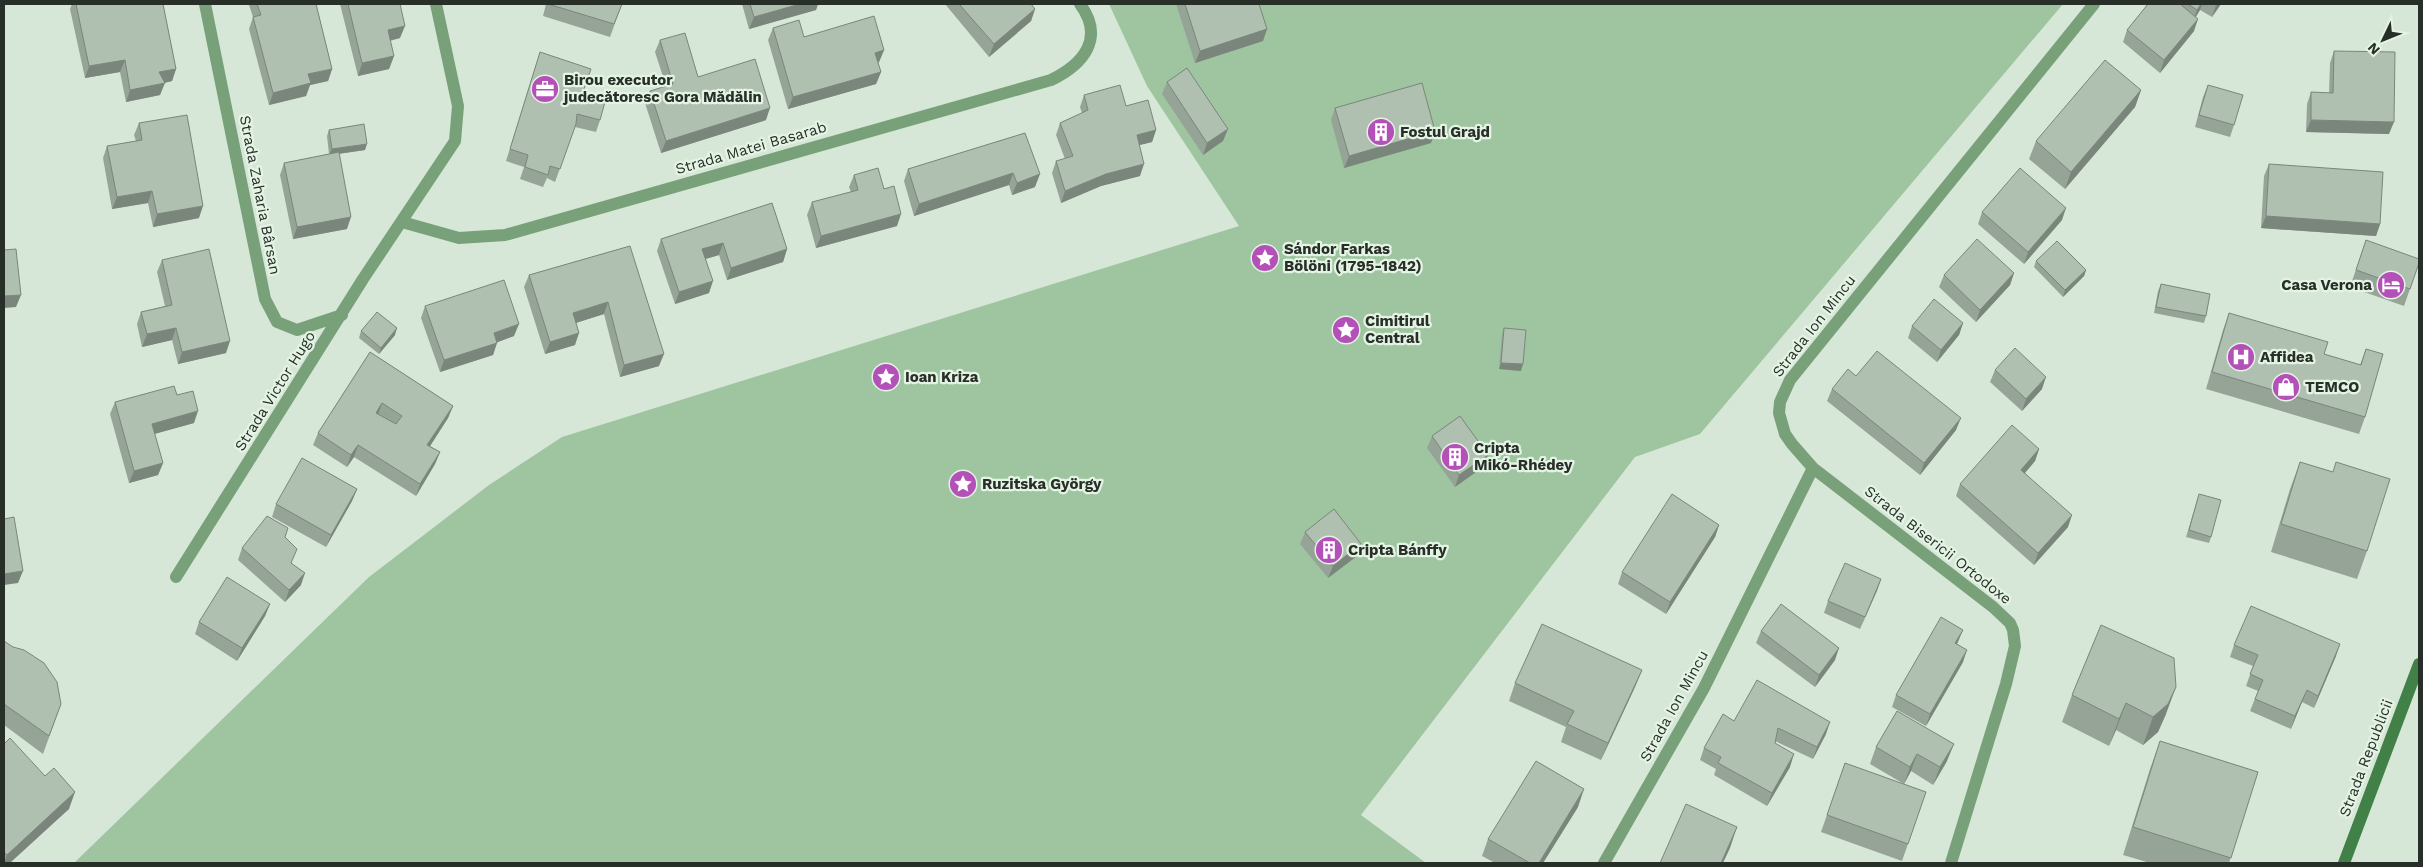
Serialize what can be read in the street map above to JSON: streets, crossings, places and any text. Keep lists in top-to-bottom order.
{
  "streets": {
    "street": [
      "Strada Matei Basarab",
      "Strada Zaharia Bârsan",
      "Strada Ion Mincu",
      "Strada Victor Hugo",
      "Strada Bisericii Ortodoxe",
      "Strada Republicii"
    ]
  },
  "crossings": [
    ["Strada Matei Basarab", "Strada Victor Hugo"],
    ["Strada Zaharia Bârsan", "Strada Victor Hugo"],
    ["Strada Ion Mincu", "Strada Bisericii Ortodoxe"]
  ],
  "places": {
    "office": ["Birou executor judecătoresc Gora Mădălin"],
    "building": ["Fostul Grajd", "Cripta Mikó-Rhédey", "Cripta Bánffy"],
    "place": [
      "Sándor Farkas Bölöni (1795-1842)",
      "Cimitirul Central",
      "Ioan Kriza",
      "Ruzitska György"
    ],
    "hotel": ["Casa Verona"],
    "hospital": ["Affidea"],
    "shop": ["TEMCO"]
  },
  "north": "bottom left"
}
